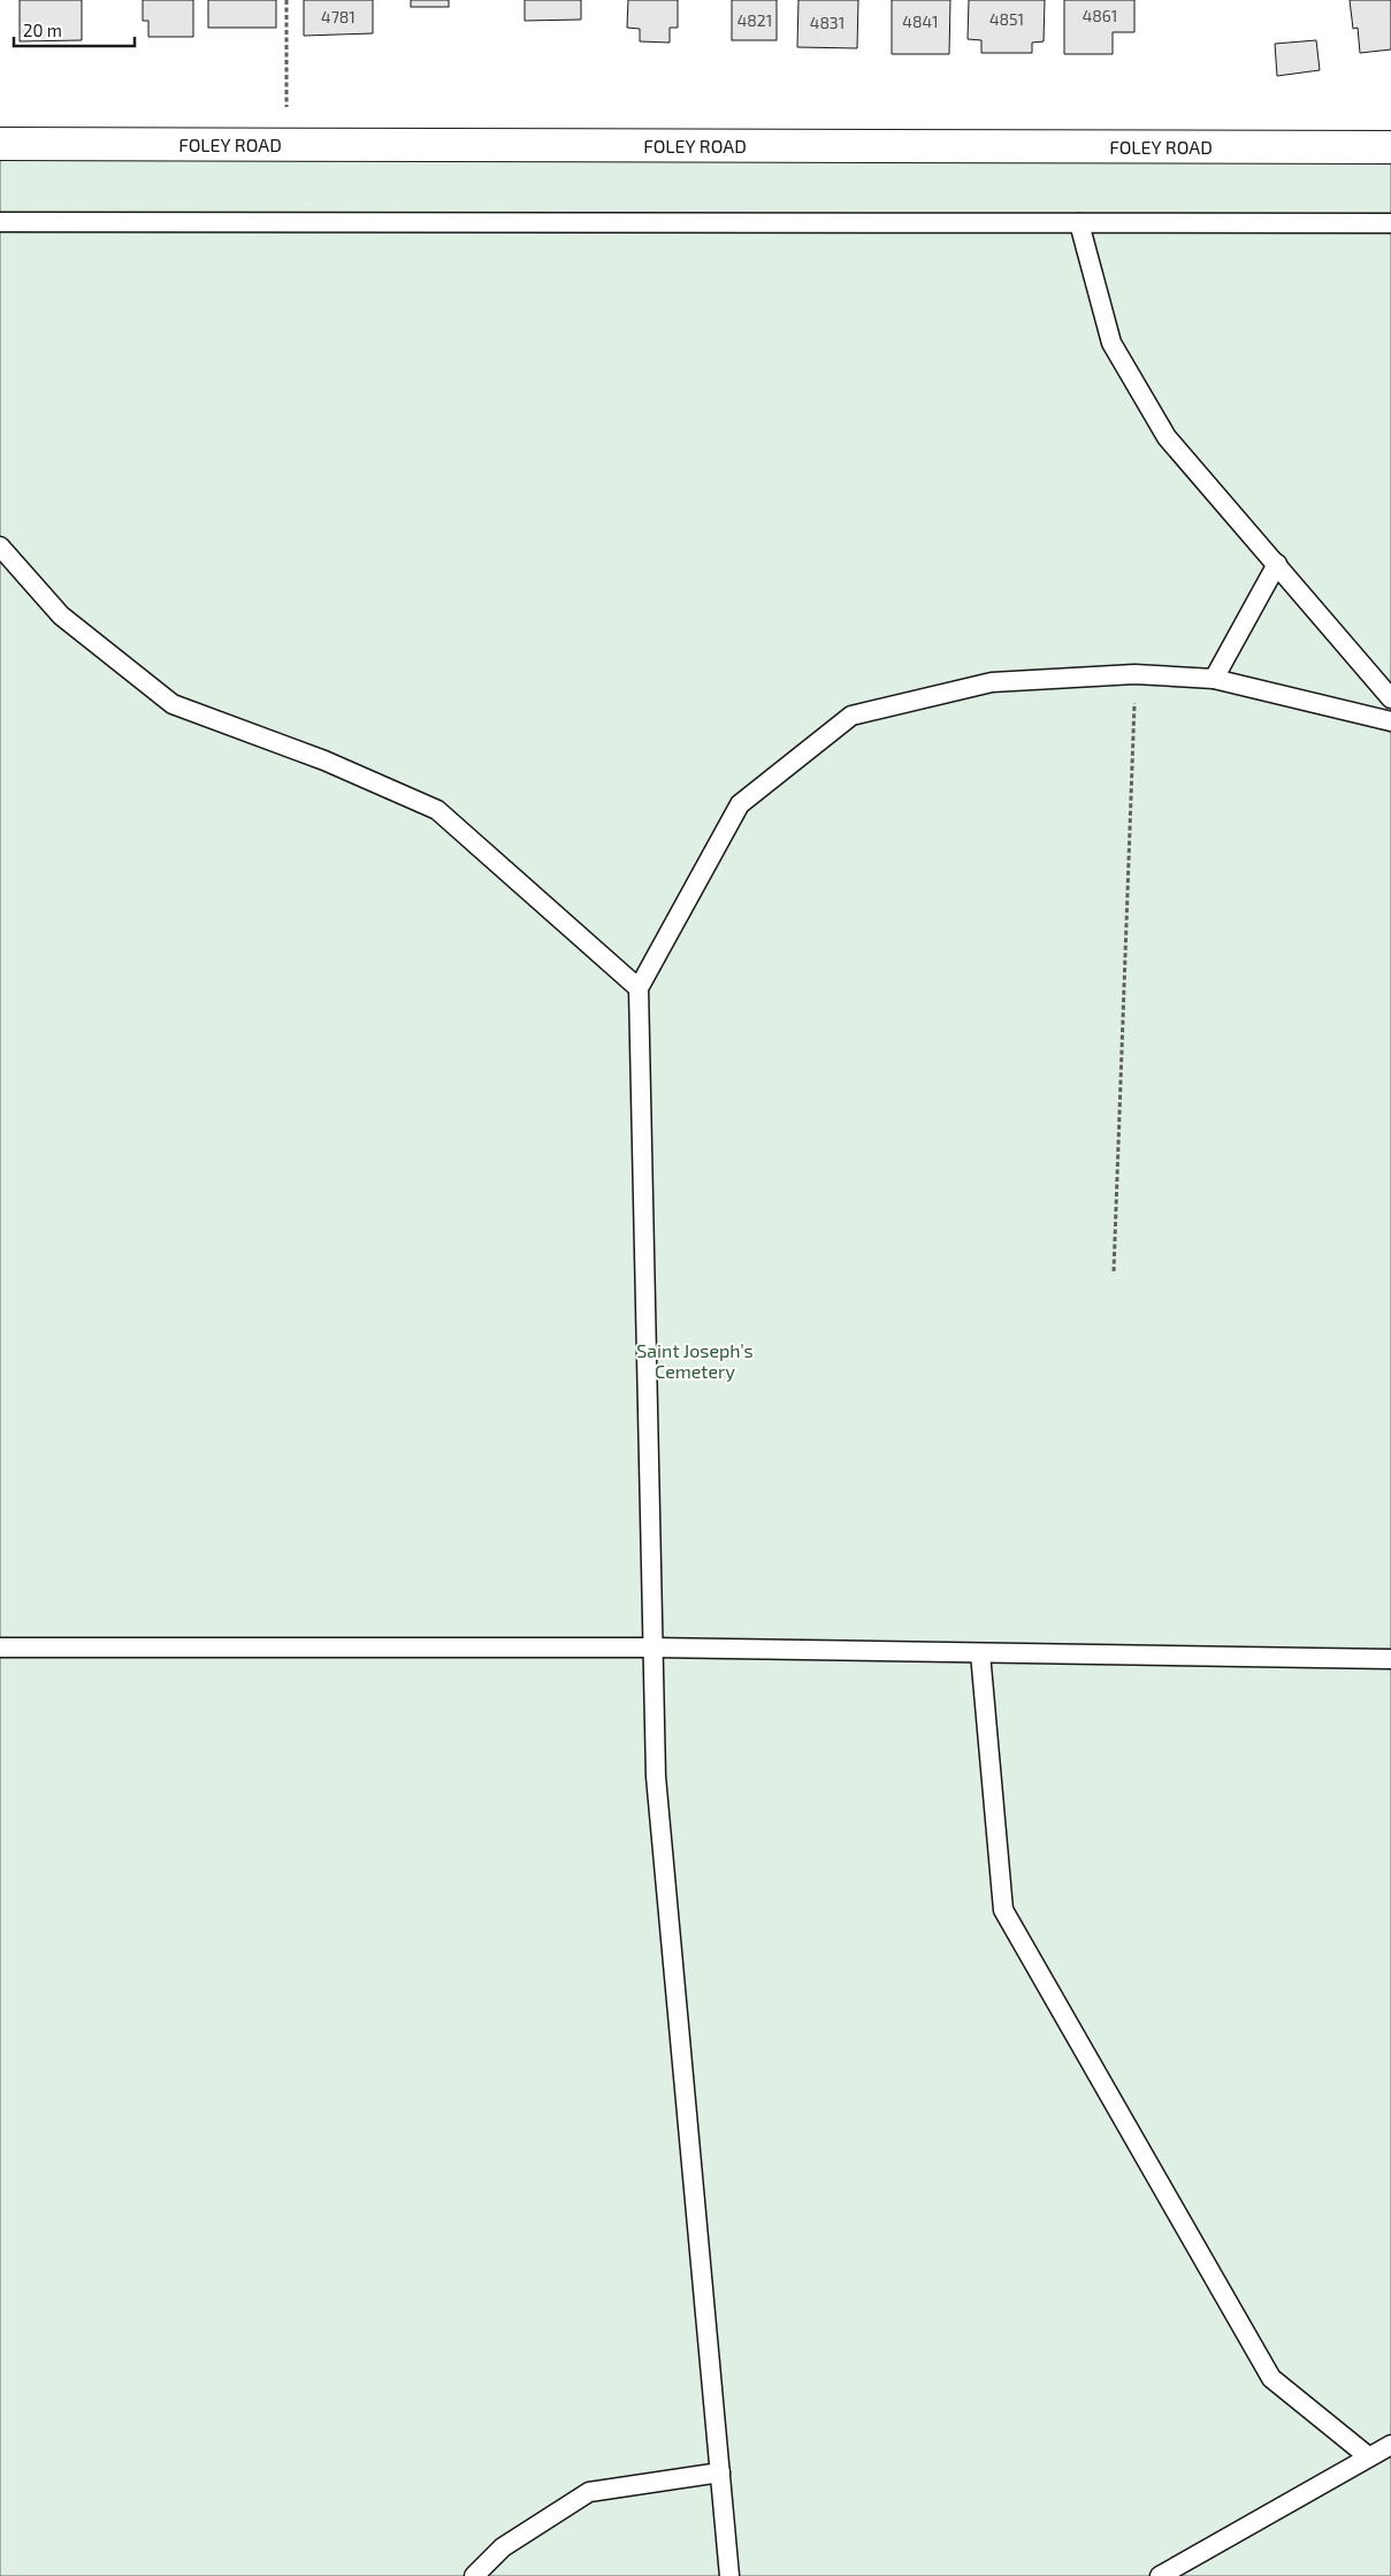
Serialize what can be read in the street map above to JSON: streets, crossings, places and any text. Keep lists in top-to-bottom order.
{
  "streets": {
    "street": ["FOLEY ROAD"]
  },
  "parks": ["Saint Joseph’s Cemetery"],
  "house_numbers": [
    "4861",
    "4781",
    "4851",
    "4821",
    "4841",
    "4831"
  ],
  "scale_bar": "20 m"
}
